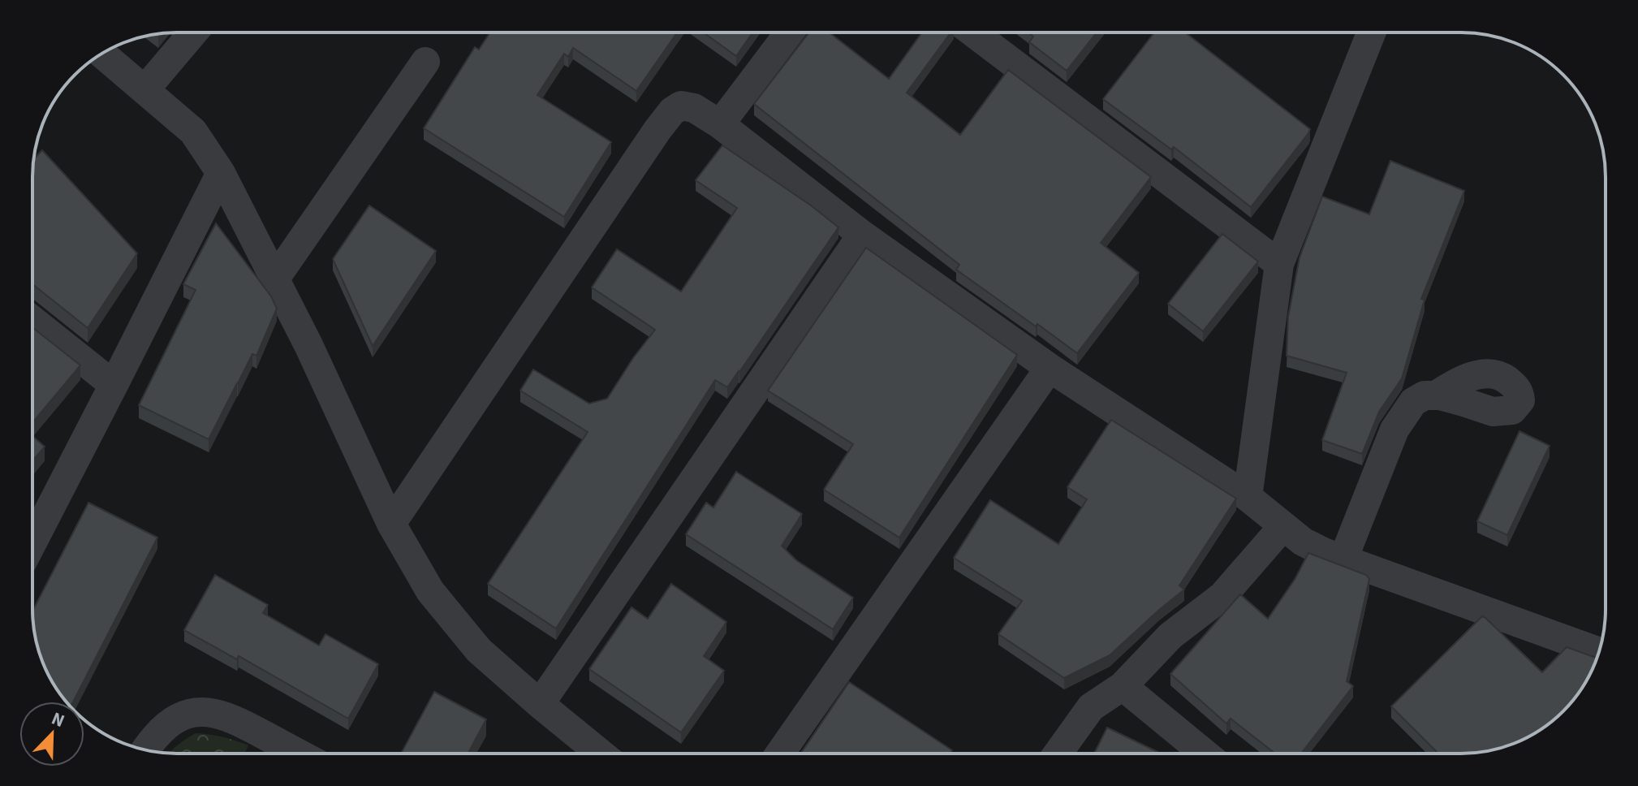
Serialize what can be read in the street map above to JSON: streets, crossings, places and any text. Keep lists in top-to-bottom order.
{
  "north": "top right"
}
